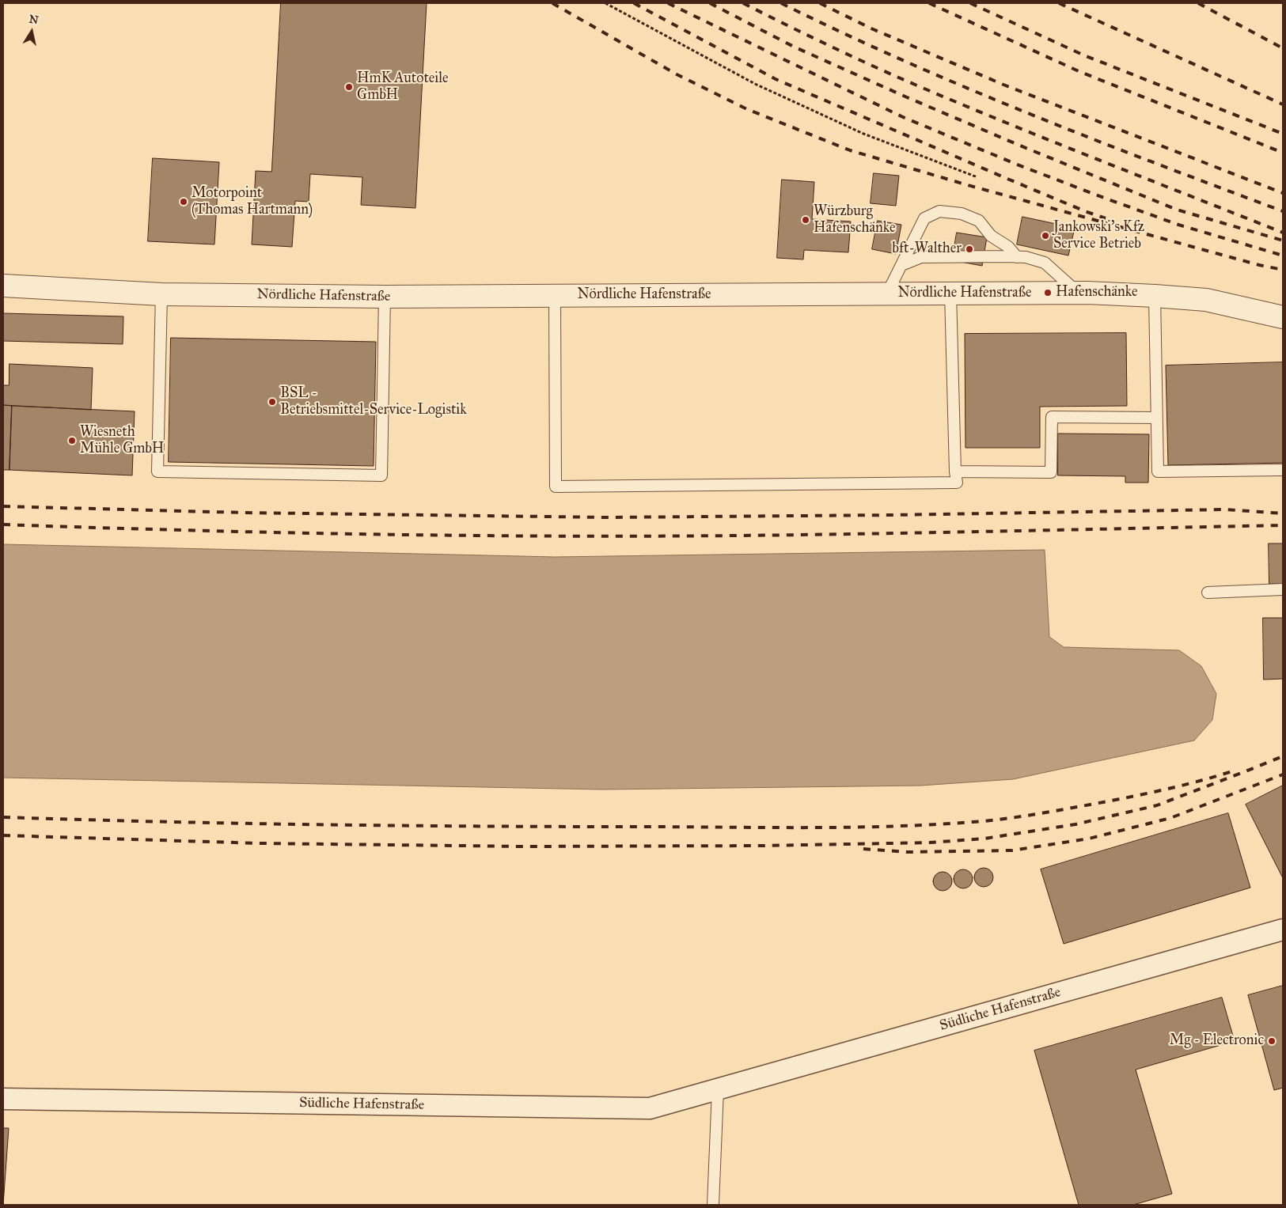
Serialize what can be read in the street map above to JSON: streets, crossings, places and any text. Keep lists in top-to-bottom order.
{
  "streets": {
    "street": ["Nördliche Hafenstraße", "Südliche Hafenstraße"]
  },
  "places": [
    "HmK Autoteile GmbH",
    "Motorpoint (Thomas Hartmann)",
    "Würzburg Hafenschänke",
    "Jankowski's Kfz Service Betrieb",
    "bft-Walther",
    "Hafenschänke",
    "BSL - Betriebsmittel-Service-Logistik",
    "Wiesneth Mühle GmbH",
    "Mg - Electronic"
  ],
  "north": "top"
}
